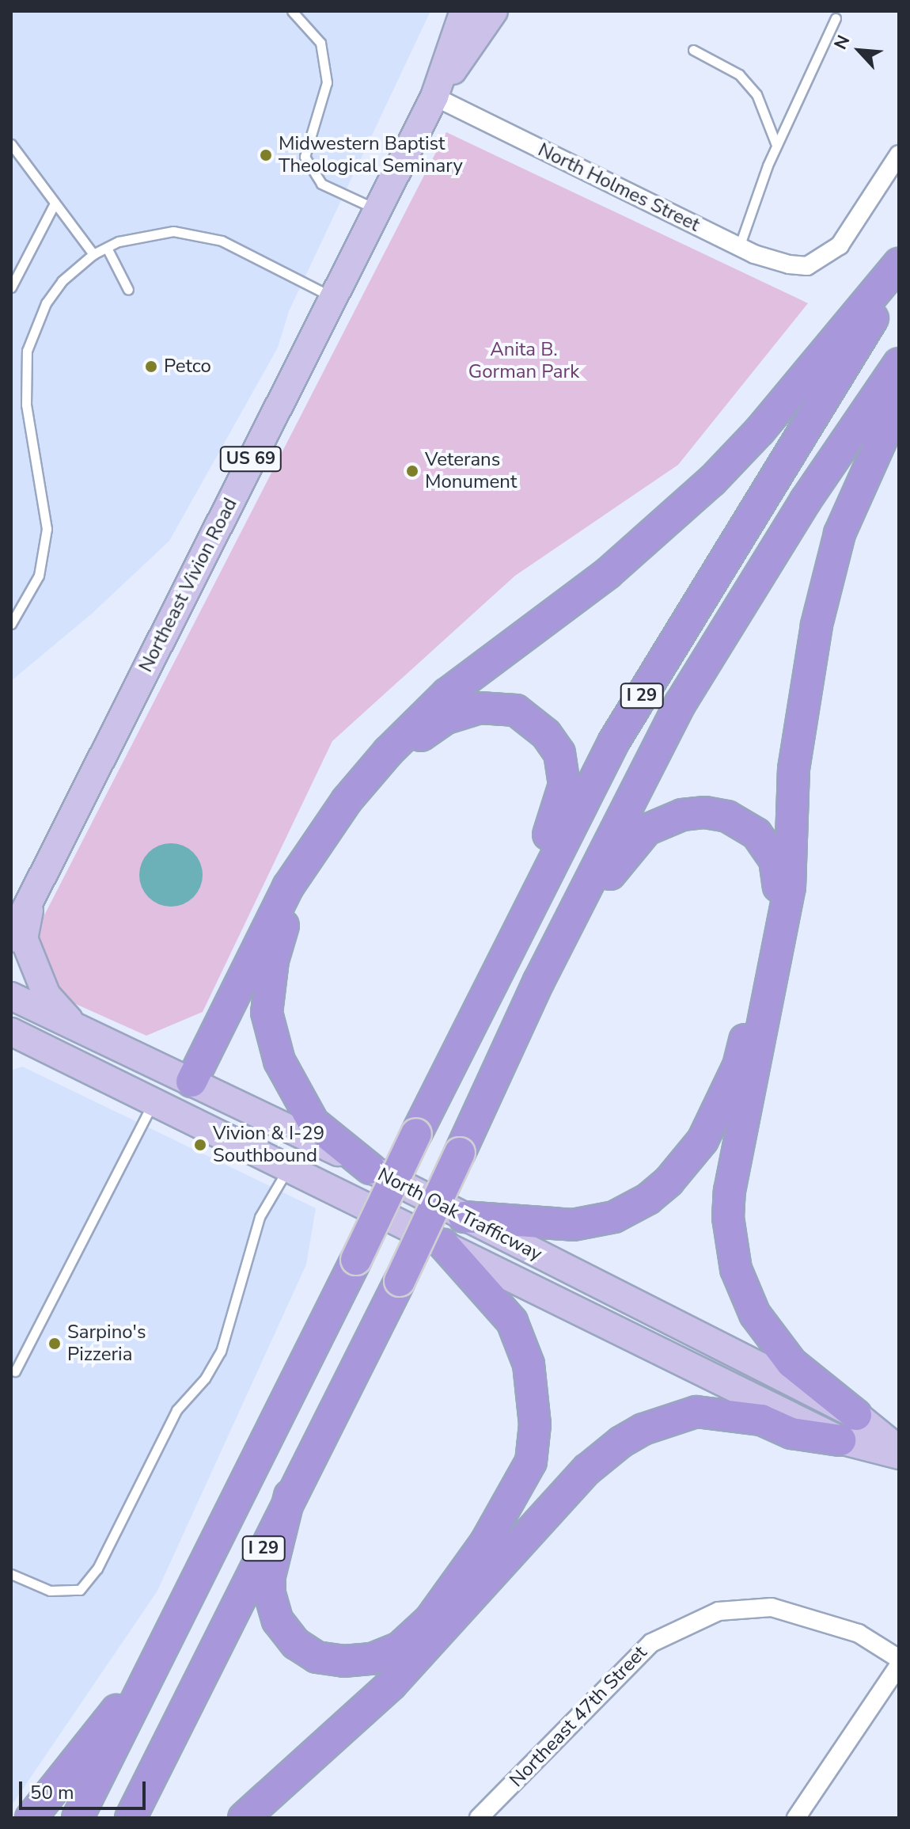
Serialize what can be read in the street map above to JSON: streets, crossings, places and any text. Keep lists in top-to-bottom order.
{
  "streets": {
    "highway": ["I 29"],
    "main road": ["US 69", "Northeast Vivion Road", "North Oak Trafficway"],
    "street": ["North Holmes Street", "Northeast 47th Street"]
  },
  "crossings": [
    ["North Holmes Street", "Northeast Vivion Road"]
  ],
  "parks": ["Anita B. Gorman Park"],
  "places": [
    "Midwestern Baptist Theological Seminary",
    "Petco",
    "Veterans Monument",
    "Vivion & I-29 Southbound",
    "Sarpino's Pizzeria"
  ],
  "scale_bar": "50 m",
  "north": "top left"
}
